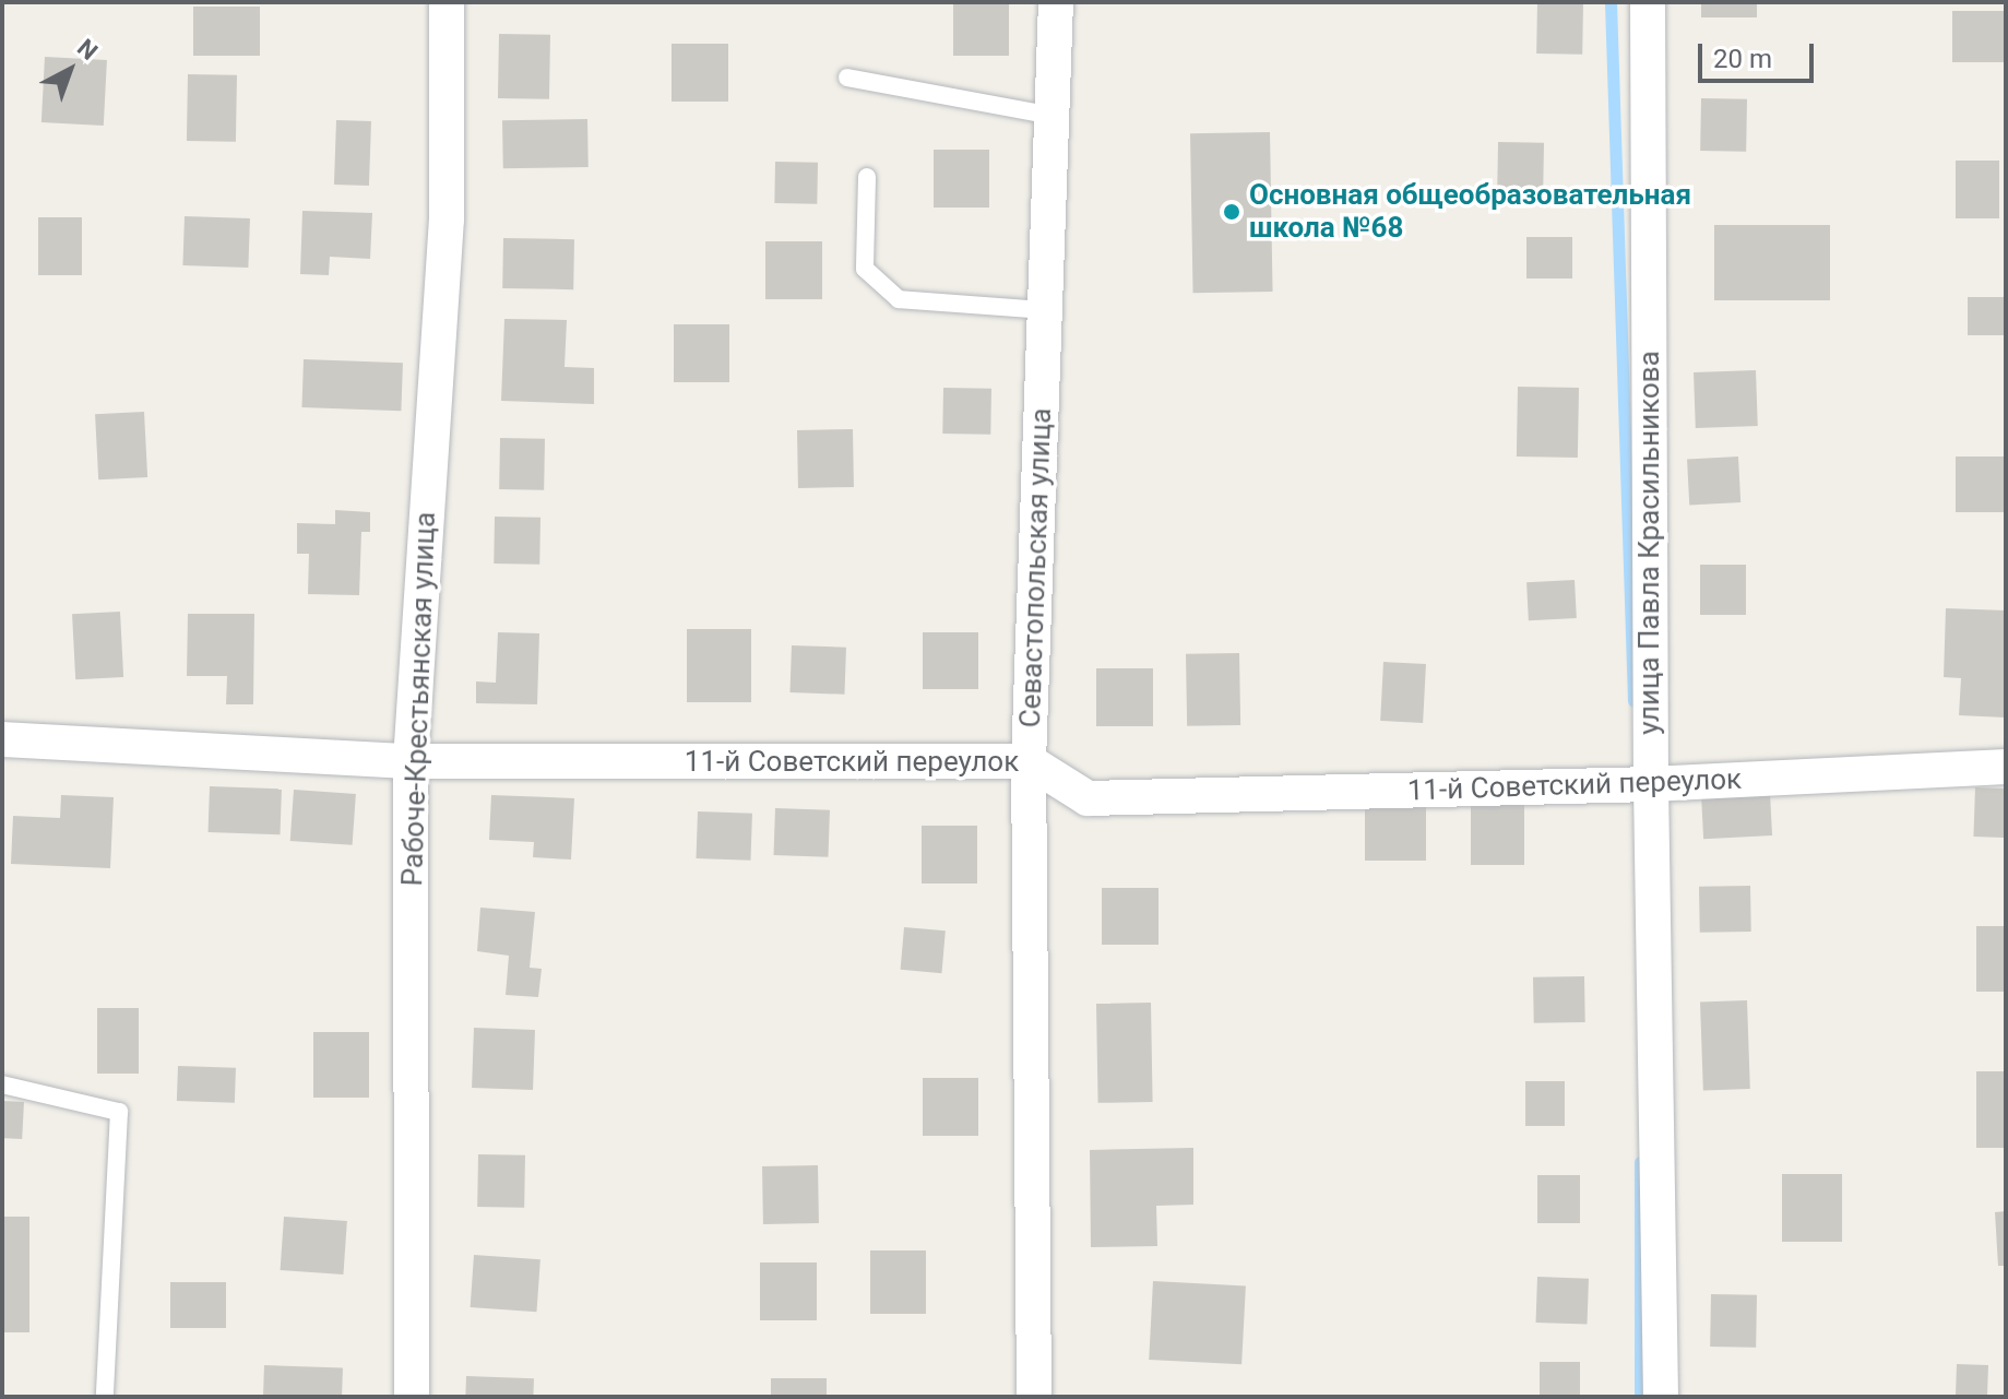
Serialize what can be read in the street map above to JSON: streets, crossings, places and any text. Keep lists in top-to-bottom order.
{
  "streets": {
    "street": [
      "улица Павла Красильникова",
      "Севастопольская улица",
      "Рабоче-Крестьянская улица",
      "11-й Советский переулок"
    ]
  },
  "crossings": [
    ["улица Павла Красильникова", "11-й Советский переулок"],
    ["Севастопольская улица", "11-й Советский переулок"],
    ["Рабоче-Крестьянская улица", "11-й Советский переулок"]
  ],
  "places": ["Основная общеобразовательная школа №68"],
  "scale_bar": "20 m",
  "north": "top right"
}
